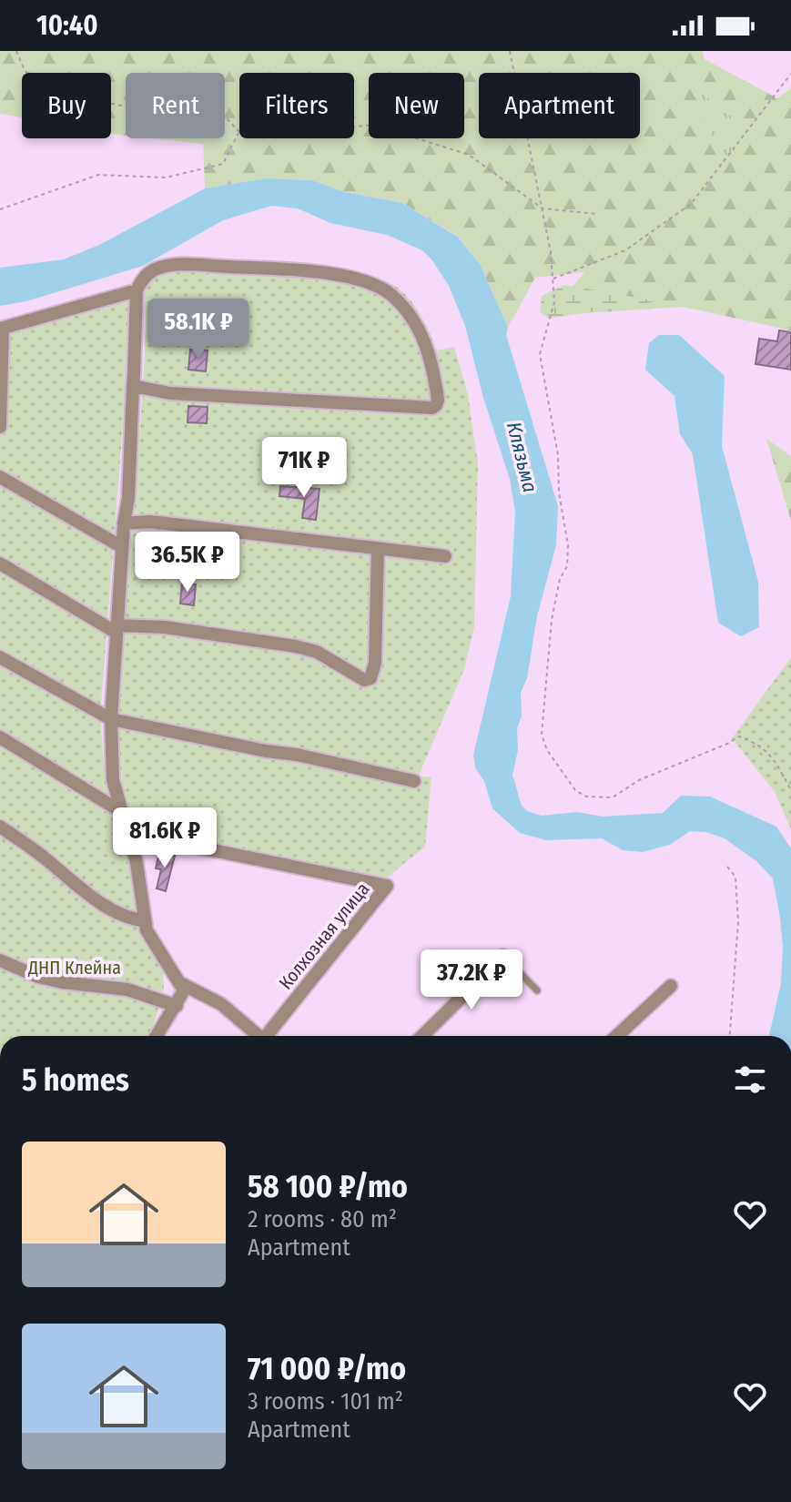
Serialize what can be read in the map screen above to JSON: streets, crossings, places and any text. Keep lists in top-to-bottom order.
{
  "streets": {
    "street": ["Колхозная улица"]
  },
  "water": ["Клязьма"],
  "parks": ["ДНП Клейна"],
  "page": {
    "status": "10:40",
    "chip": [
      "Buy",
      "Rent",
      "Filters",
      "New",
      "Apartment"
    ],
    "price": [
      "58.1K ₽",
      "71K ₽",
      "36.5K ₽",
      "81.6K ₽",
      "37.2K ₽"
    ],
    "heading": "5 homes",
    "list": [
      {
        "name": "58 100 ₽/mo",
        "note": "2 rooms · 80 m² · Apartment"
      },
      {
        "name": "71 000 ₽/mo",
        "note": "3 rooms · 101 m² · Apartment"
      }
    ]
  }
}
